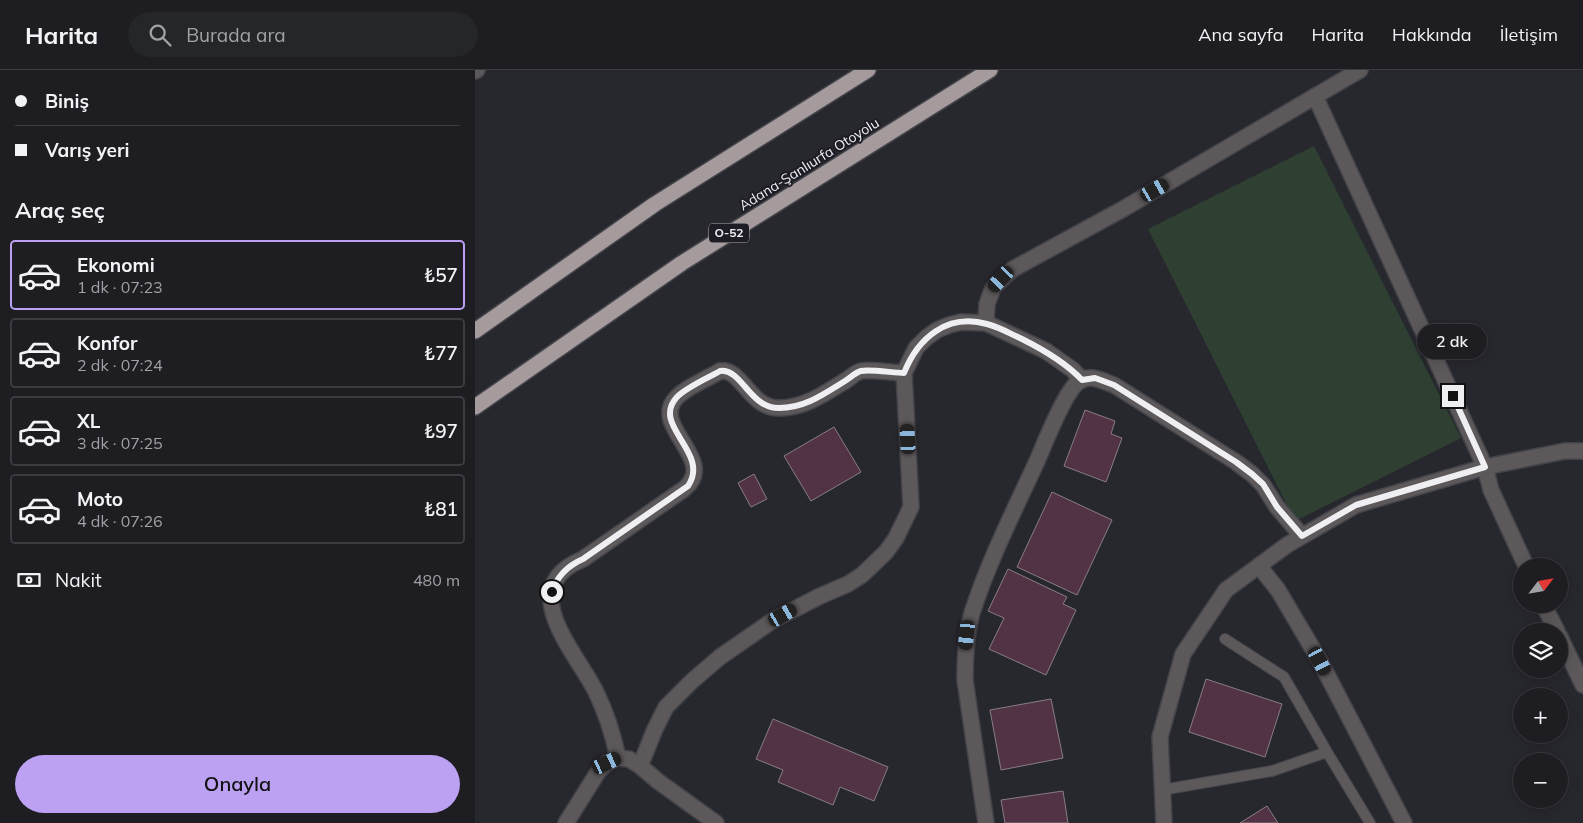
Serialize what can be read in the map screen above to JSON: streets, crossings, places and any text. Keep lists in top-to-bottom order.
{
  "streets": {
    "highway": ["Adana-Şanlıurfa Otoyolu", "O-52"]
  },
  "north": "top right",
  "page": {
    "header": "Harita",
    "search": "Burada ara",
    "nav": [
      "Ana sayfa",
      "Harita",
      "Hakkında",
      "İletişim"
    ],
    "banner": ["Biniş", "Varış yeri"],
    "heading": "Araç seç",
    "list": [
      {
        "name": "Ekonomi",
        "note": "1 dk · 07:23",
        "value": "₺57"
      },
      {
        "name": "Konfor",
        "note": "2 dk · 07:24",
        "value": "₺77"
      },
      {
        "name": "XL",
        "note": "3 dk · 07:25",
        "value": "₺97"
      },
      {
        "name": "Moto",
        "note": "4 dk · 07:26",
        "value": "₺81"
      }
    ],
    "bubble": "2 dk",
    "pay": ["Nakit", "480 m"],
    "map_buttons": ["+", "−"],
    "buttons": "Onayla"
  }
}
